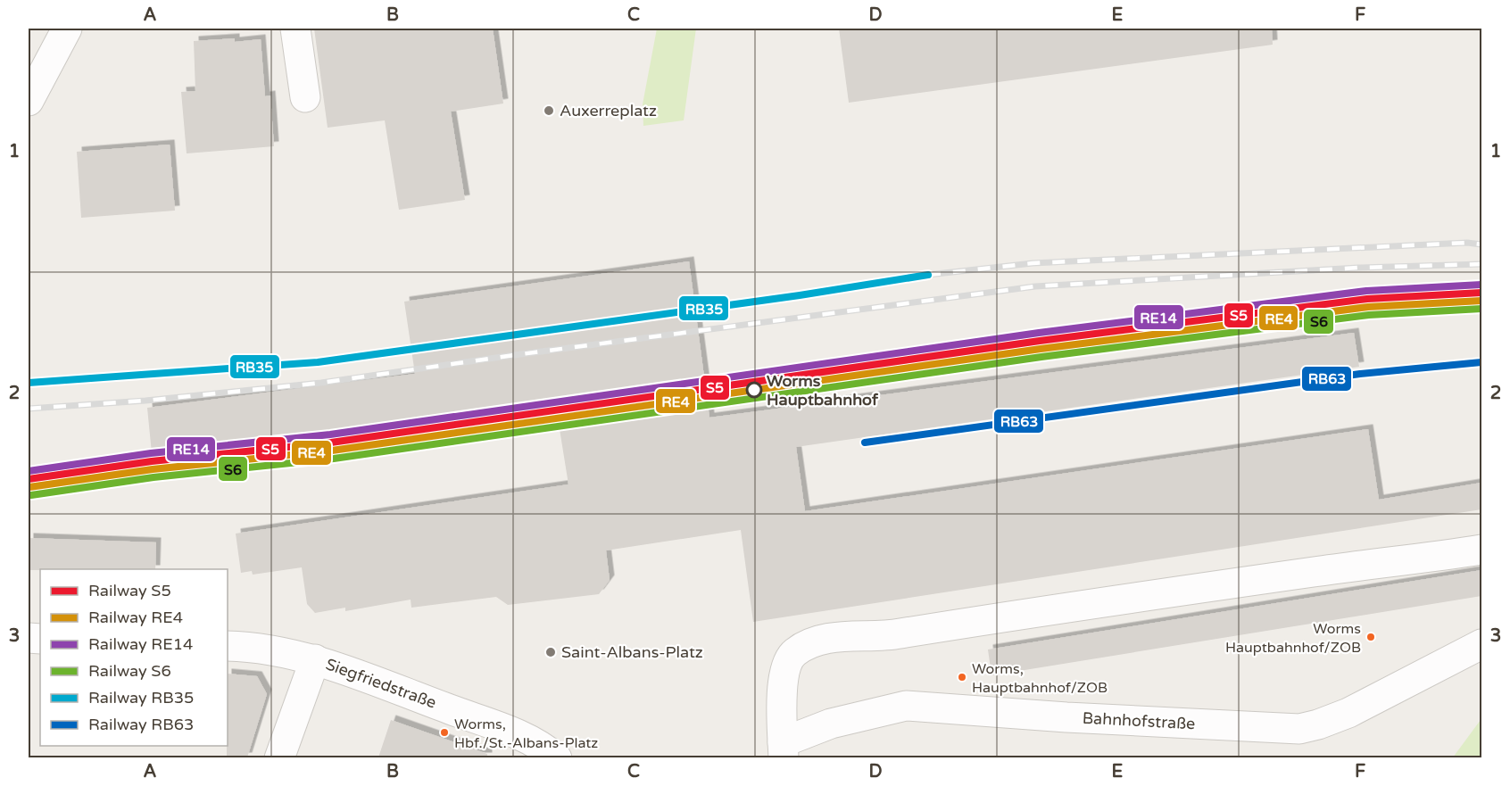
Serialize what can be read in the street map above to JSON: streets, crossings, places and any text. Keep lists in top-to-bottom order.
{
  "streets": {
    "street": ["Siegfriedstraße", "Bahnhofstraße"]
  },
  "places": [
    "Auxerreplatz",
    "Worms Hauptbahnhof",
    "Worms Hauptbahnhof/ZOB",
    "Saint-Albans-Platz",
    "Worms, Hauptbahnhof/ZOB",
    "Worms, Hbf./St.-Albans-Platz"
  ],
  "lines": [
    "rail line RB35",
    "rail line RE14",
    "rail line S5",
    "rail line RE4",
    "rail line S6",
    "rail line RB63"
  ],
  "legend": [
    "Railway S5",
    "Railway RE4",
    "Railway RE14",
    "Railway S6",
    "Railway RB35",
    "Railway RB63"
  ],
  "grid": {
    "columns": [
      "A",
      "B",
      "C",
      "D",
      "E",
      "F"
    ],
    "rows": ["1", "2", "3"]
  }
}
